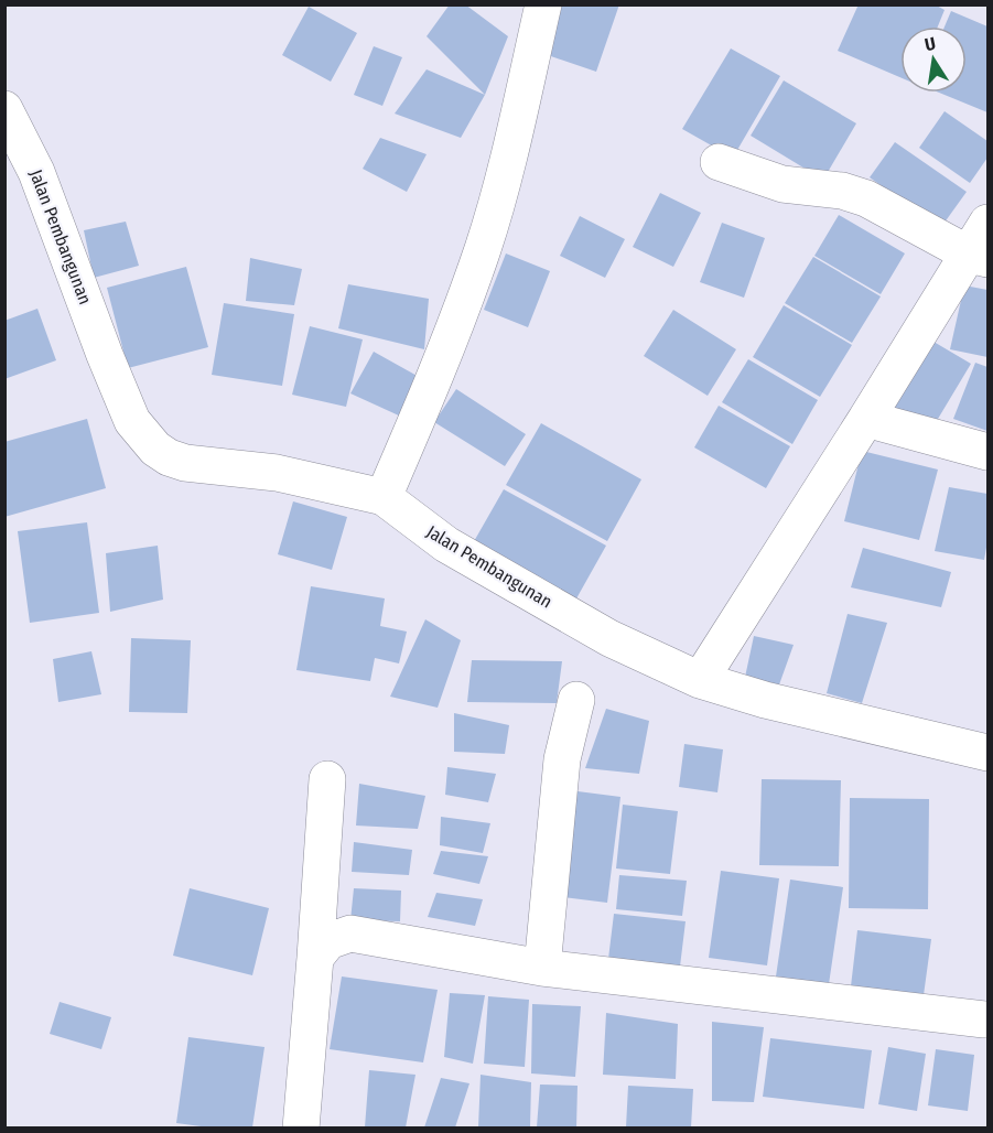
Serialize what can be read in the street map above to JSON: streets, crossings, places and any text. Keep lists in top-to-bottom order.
{
  "streets": {
    "street": ["Jalan Pembangunan"]
  },
  "north": "top"
}
